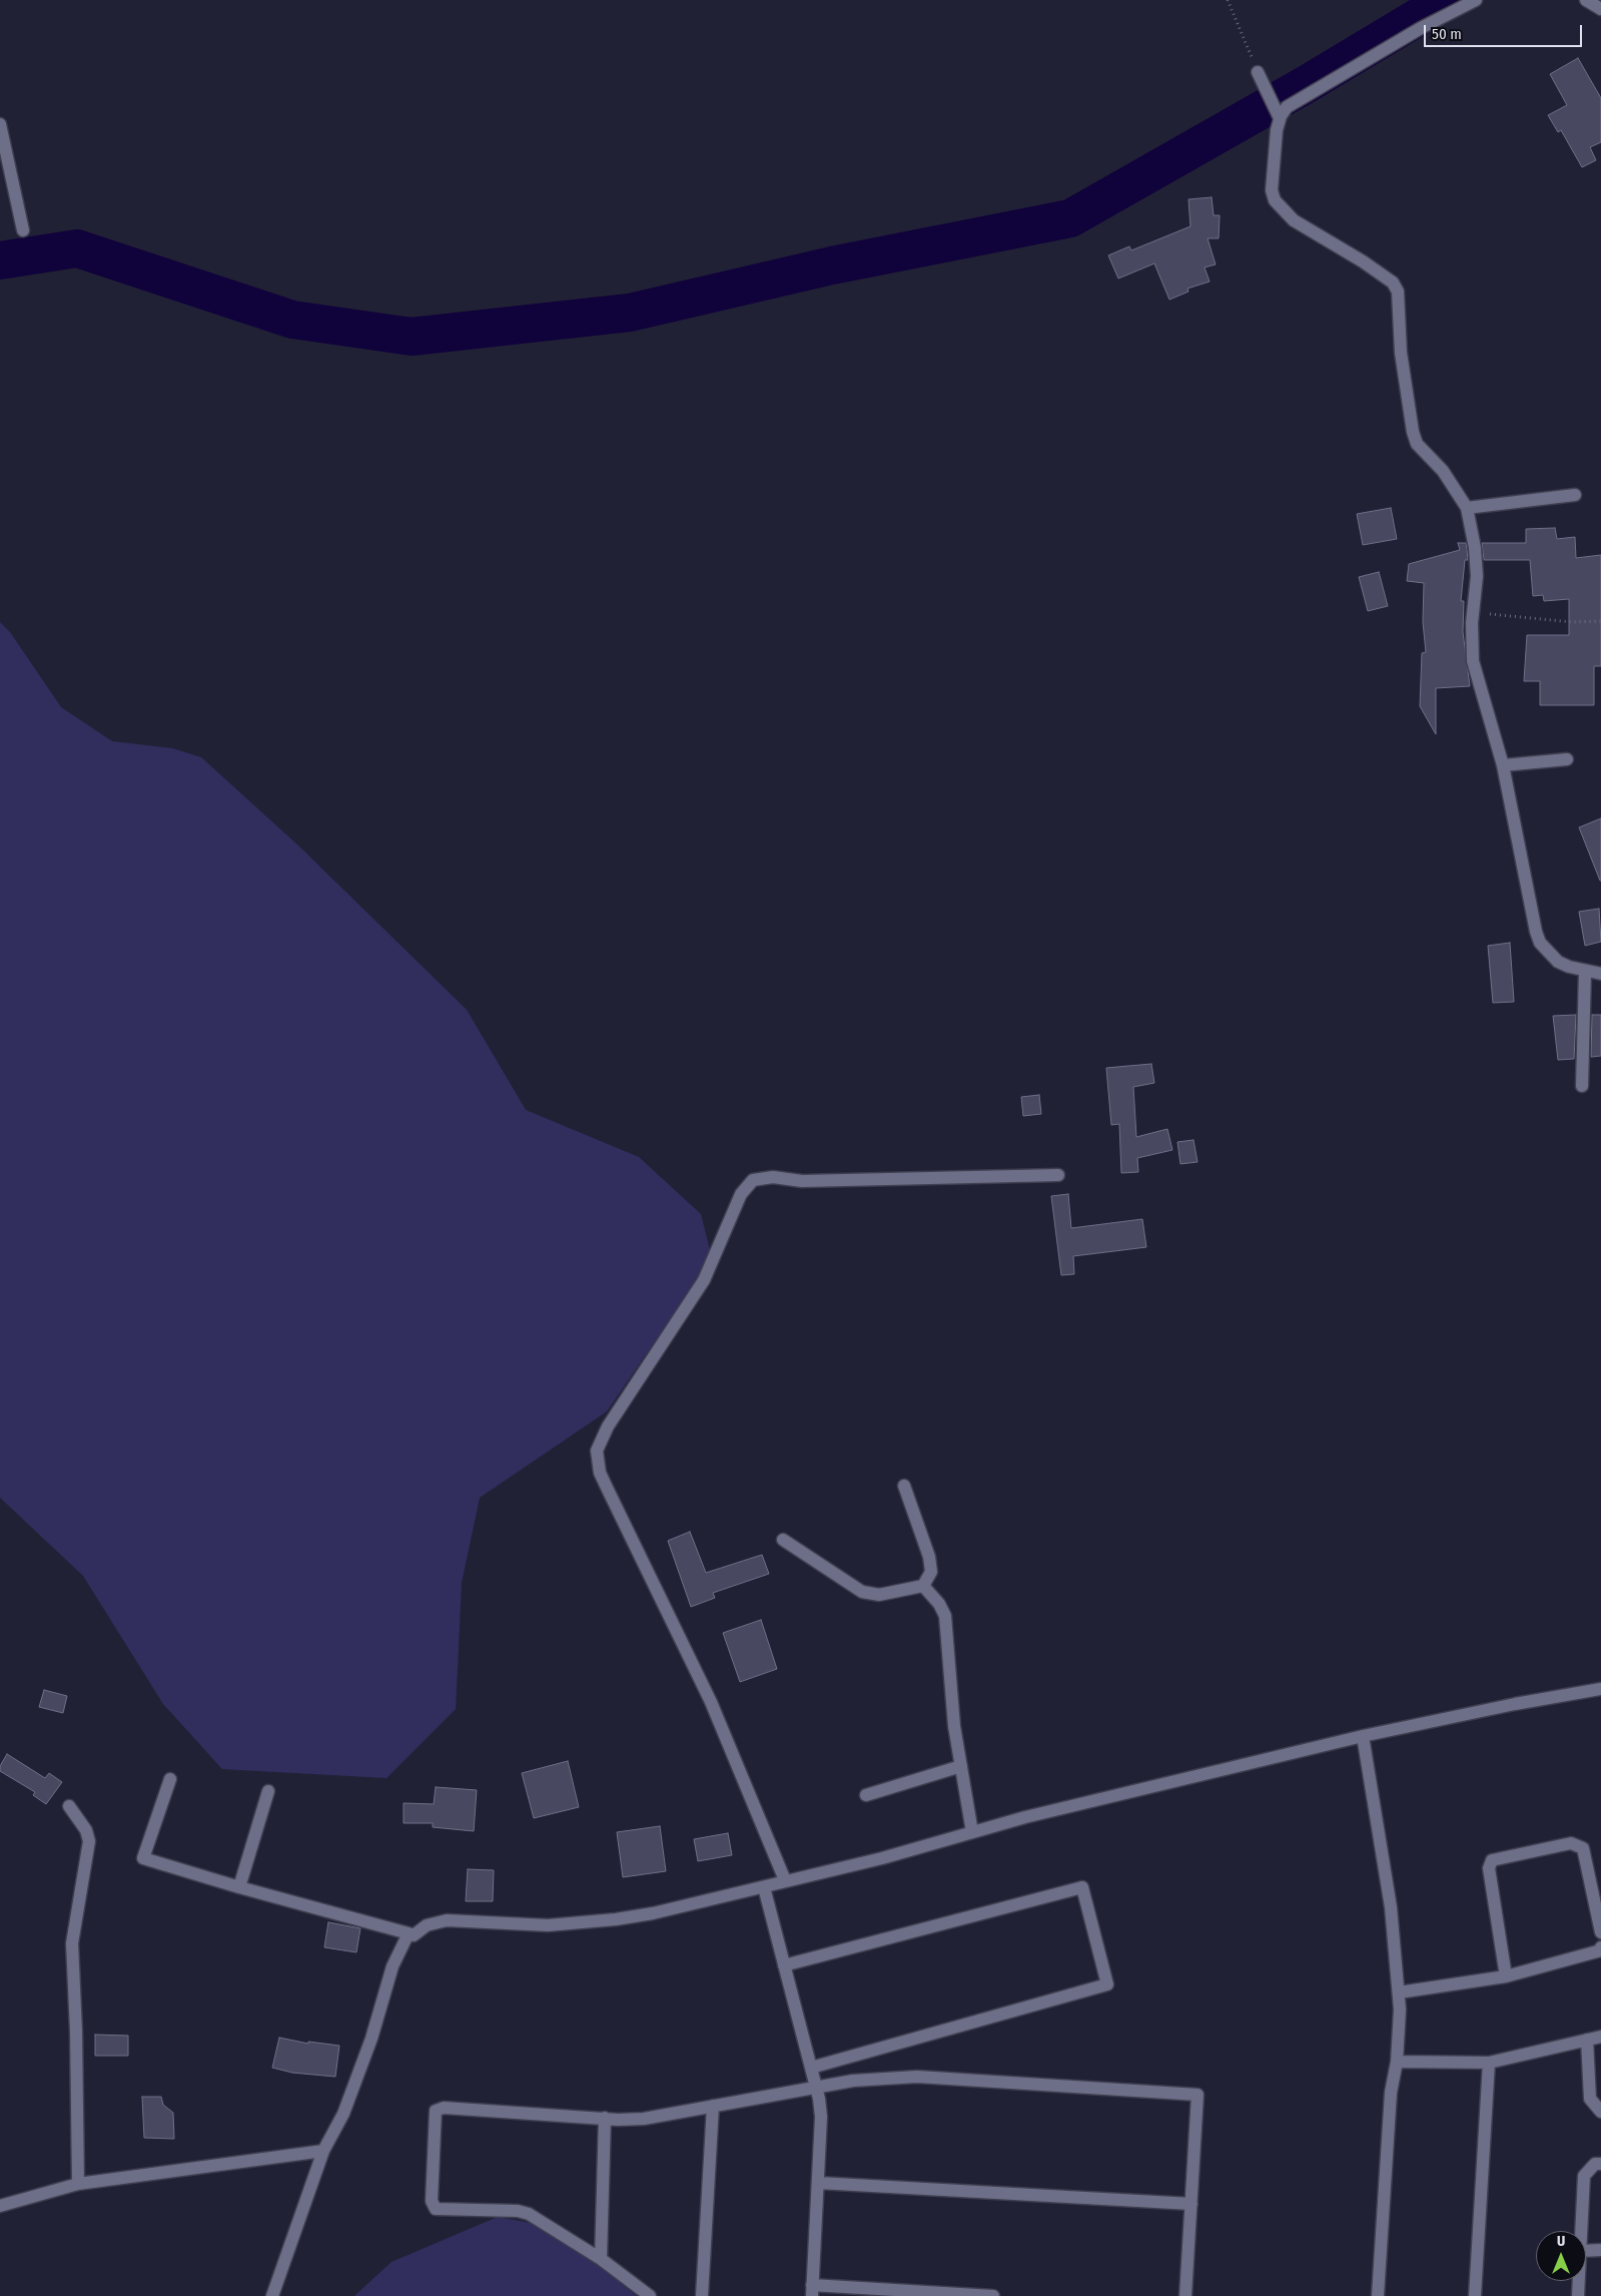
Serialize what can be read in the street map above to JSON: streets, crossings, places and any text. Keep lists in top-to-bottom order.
{
  "scale_bar": "50 m",
  "north": "top"
}
